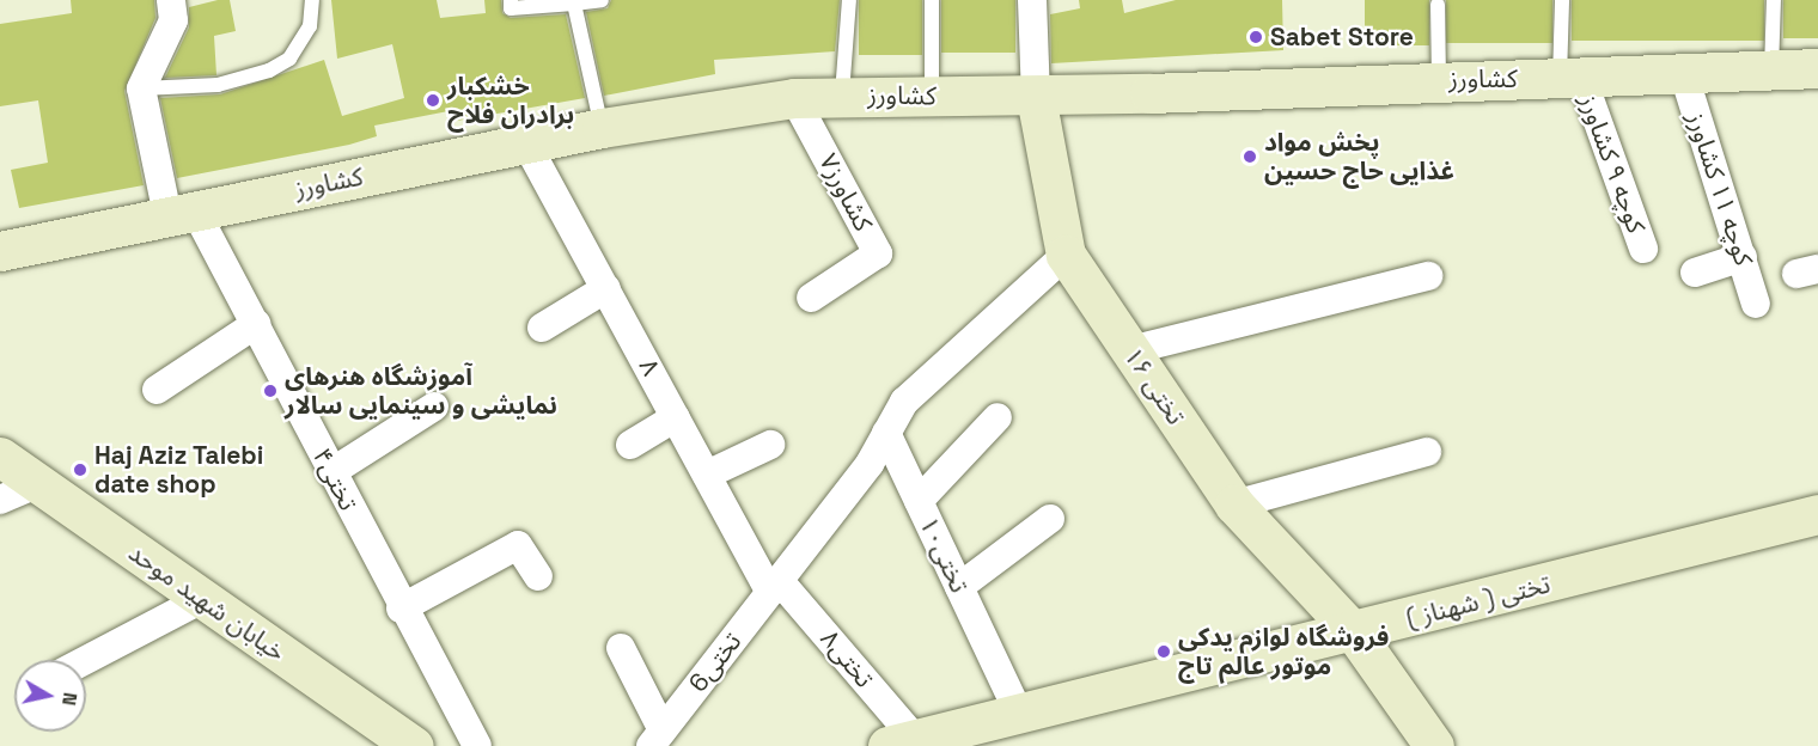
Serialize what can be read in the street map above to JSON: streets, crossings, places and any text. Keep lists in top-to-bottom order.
{
  "streets": {
    "street": [
      "کشاورز",
      "کوچه ۹ کشاورز",
      "کوچه ۱۱ کشاورز",
      "۷کشاورز",
      "۸",
      "تختی ۱۶",
      "تختی۴",
      "تختی۱۰",
      "تختی ( شهناز )",
      "خیابان شهید موحد",
      "تختی۸",
      "6تختی"
    ]
  },
  "crossings": [
    ["کشاورز", "کوچه ۹ کشاورز"],
    ["کشاورز", "کوچه ۱۱ کشاورز"],
    ["کشاورز", "۷کشاورز"],
    ["کشاورز", "۸"],
    ["کشاورز", "تختی ۱۶"],
    ["کشاورز", "تختی۴"],
    ["۸", "تختی۸"],
    ["۸", "6تختی"],
    ["تختی ۱۶", "تختی ( شهناز )"],
    ["تختی ۱۶", "6تختی"],
    ["تختی۱۰", "تختی ( شهناز )"],
    ["تختی۱۰", "6تختی"],
    ["تختی ( شهناز )", "تختی۸"],
    ["تختی۸", "6تختی"]
  ],
  "places": [
    "Sabet Store",
    "خشکبار برادران فلاح",
    "پخش مواد غذایی حاج حسین",
    "آموزشگاه هنرهای نمایشی و سینمایی سالار",
    "Haj Aziz Talebi date shop",
    "فروشگاه لوازم یدکی موتور عالم تاج"
  ],
  "north": "right"
}
